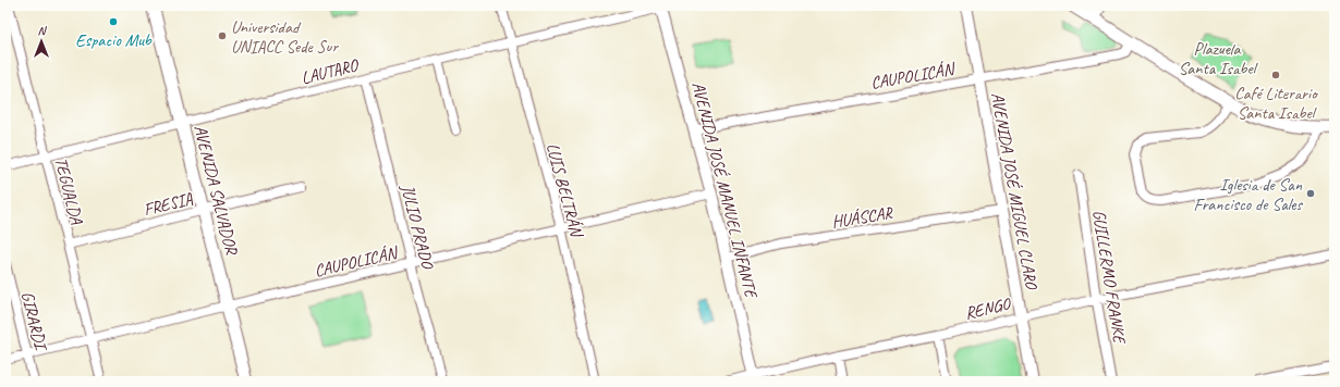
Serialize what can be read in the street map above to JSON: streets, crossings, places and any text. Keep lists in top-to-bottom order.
{
  "streets": {
    "main road": ["AVENIDA SALVADOR"],
    "street": [
      "LAUTARO",
      "CAUPOLICÁN",
      "LUIS BELTRÁN",
      "AVENIDA JOSÉ MANUEL INFANTE",
      "TEGUALDA",
      "AVENIDA JOSÉ MIGUEL CLARO",
      "FRESIA",
      "HUÁSCAR",
      "JULIO PRADO",
      "GUILLERMO FRANKE",
      "RENGO",
      "GIRARDI"
    ]
  },
  "crossings": [
    ["LAUTARO", "AVENIDA SALVADOR"],
    ["LAUTARO", "LUIS BELTRÁN"],
    ["LAUTARO", "AVENIDA JOSÉ MANUEL INFANTE"],
    ["LAUTARO", "TEGUALDA"],
    ["LAUTARO", "JULIO PRADO"],
    ["CAUPOLICÁN", "AVENIDA SALVADOR"],
    ["CAUPOLICÁN", "LUIS BELTRÁN"],
    ["CAUPOLICÁN", "AVENIDA JOSÉ MANUEL INFANTE"],
    ["CAUPOLICÁN", "TEGUALDA"],
    ["CAUPOLICÁN", "AVENIDA JOSÉ MIGUEL CLARO"],
    ["CAUPOLICÁN", "JULIO PRADO"],
    ["CAUPOLICÁN", "GIRARDI"],
    ["AVENIDA SALVADOR", "FRESIA"],
    ["AVENIDA JOSÉ MANUEL INFANTE", "HUÁSCAR"],
    ["AVENIDA JOSÉ MANUEL INFANTE", "RENGO"],
    ["TEGUALDA", "FRESIA"],
    ["AVENIDA JOSÉ MIGUEL CLARO", "HUÁSCAR"],
    ["AVENIDA JOSÉ MIGUEL CLARO", "RENGO"],
    ["GUILLERMO FRANKE", "RENGO"]
  ],
  "parks": ["Plazuela Santa Isabel"],
  "places": [
    "Espacio Mub",
    "Universidad UNIACC Sede Sur",
    "Café Literario Santa Isabel",
    "Iglesia de San Francisco de Sales"
  ],
  "north": "top"
}
